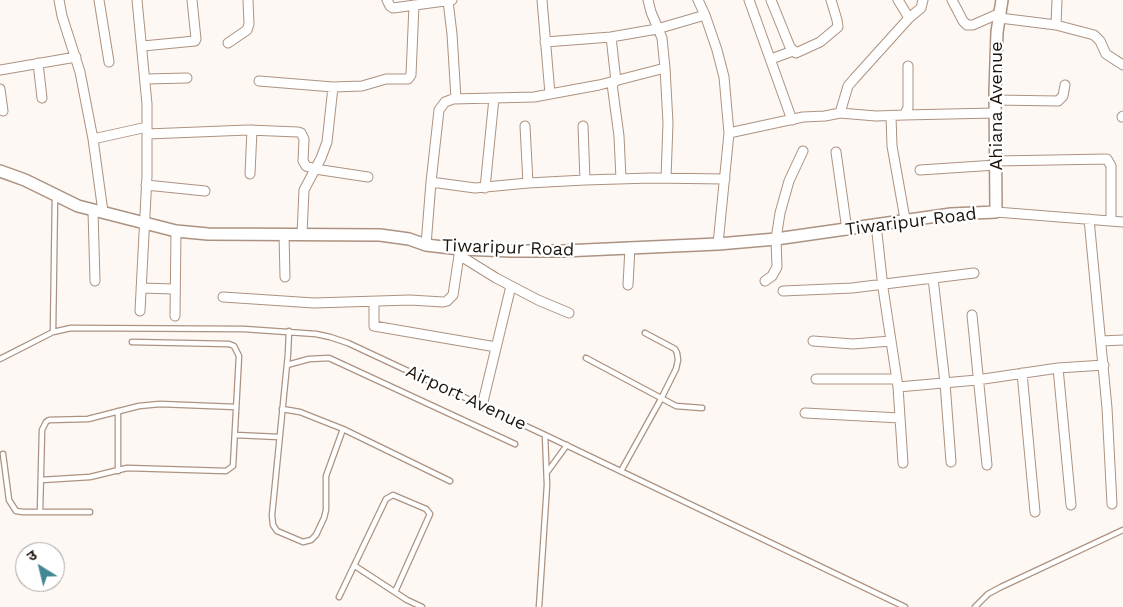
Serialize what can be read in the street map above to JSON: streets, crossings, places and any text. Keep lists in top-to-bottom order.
{
  "streets": {
    "street": ["Ahiana Avenue", "Tiwaripur Road"],
    "lane": ["Airport Avenue"]
  },
  "crossings": [
    ["Ahiana Avenue", "Tiwaripur Road"]
  ],
  "north": "top left"
}
